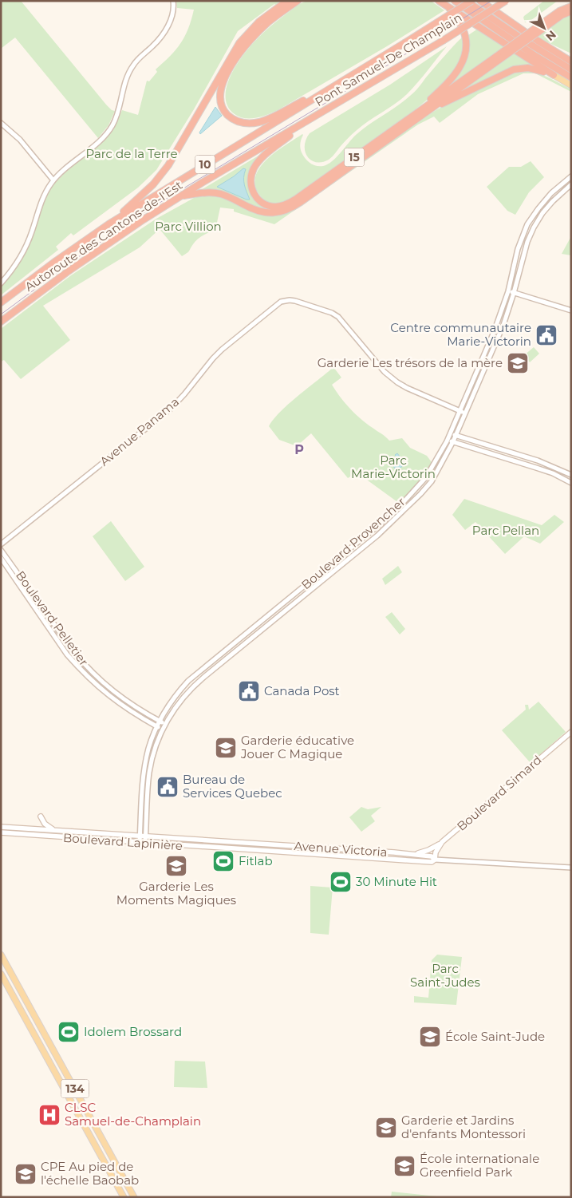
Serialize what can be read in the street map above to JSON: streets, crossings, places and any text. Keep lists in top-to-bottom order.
{
  "streets": {
    "highway": [
      "Pont Samuel-De Champlain",
      "15",
      "10",
      "Autoroute des Cantons-de-l'Est"
    ],
    "main road": [
      "Boulevard Simard",
      "Boulevard Lapinière",
      "Avenue Victoria",
      "134"
    ],
    "street": ["Avenue Panama", "Boulevard Provencher", "Boulevard Pelletier"]
  },
  "crossings": [
    ["Pont Samuel-De Champlain", "15"],
    ["Pont Samuel-De Champlain", "Autoroute des Cantons-de-l'Est"],
    ["15", "Autoroute des Cantons-de-l'Est"],
    ["Avenue Panama", "Boulevard Provencher"],
    ["Boulevard Provencher", "Boulevard Pelletier"],
    ["Boulevard Provencher", "Boulevard Lapinière"],
    ["Boulevard Simard", "Avenue Victoria"],
    ["Boulevard Lapinière", "Avenue Victoria"]
  ],
  "districts": ["P"],
  "parks": [
    "Parc de la Terre",
    "Parc Villion",
    "Parc Marie-Victorin",
    "Parc Pellan",
    "Parc Saint-Judes"
  ],
  "places": {
    "public building": ["Centre communautaire Marie-Victorin", "Canada Post", "Bureau de Services Quebec"],
    "school or university": [
      "Garderie Les trésors de la mère",
      "Garderie éducative Jouer C Magique",
      "Garderie Les Moments Magiques",
      "École Saint-Jude",
      "Garderie et Jardins d'enfants Montessori",
      "École internationale Greenfield Park",
      "CPE Au pied de l'échelle Baobab"
    ],
    "sports": ["Fitlab", "30 Minute Hit", "Idolem Brossard"],
    "hospital": ["CLSC Samuel-de-Champlain"]
  },
  "north": "bottom right"
}
